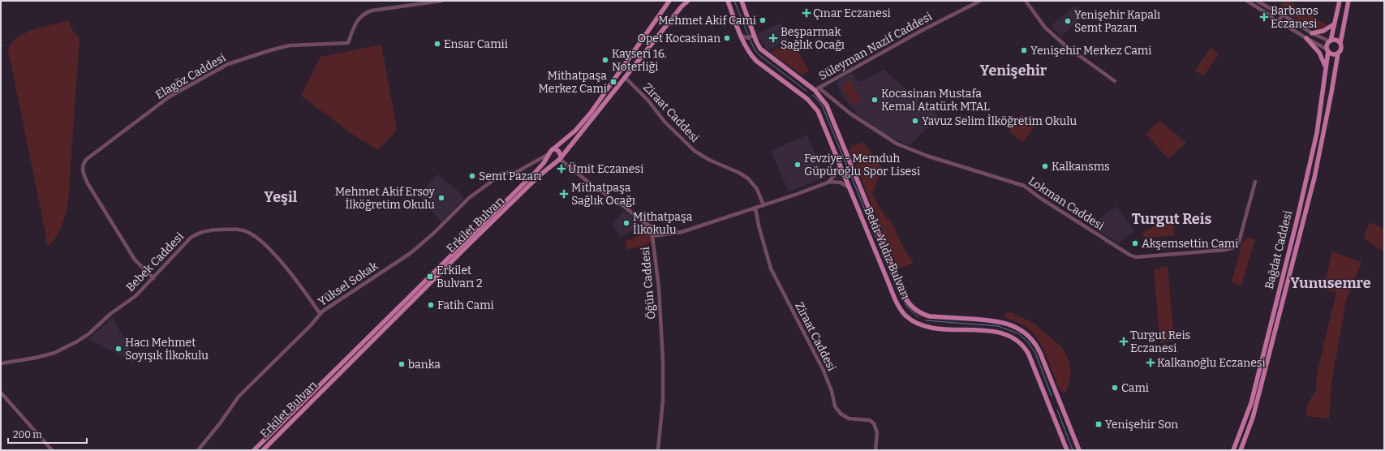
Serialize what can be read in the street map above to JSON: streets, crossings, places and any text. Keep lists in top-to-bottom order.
{
  "streets": {
    "main road": ["Erkilet Bulvarı", "Bağdat Caddesi", "Bekir Yıldız Bulvarı"],
    "street": [
      "Süleyman Nazif Caddesi",
      "Elagöz Caddesi",
      "Ziraat Caddesi",
      "Lokman Caddesi",
      "Bebek Caddesi",
      "Öğün Caddesi",
      "Yüksel Sokak"
    ]
  },
  "crossings": [
    ["Süleyman Nazif Caddesi", "Lokman Caddesi"],
    ["Süleyman Nazif Caddesi", "Bekir Yıldız Bulvarı"],
    ["Elagöz Caddesi", "Bebek Caddesi"],
    ["Ziraat Caddesi", "Erkilet Bulvarı"],
    ["Erkilet Bulvarı", "Öğün Caddesi"],
    ["Erkilet Bulvarı", "Yüksel Sokak"],
    ["Bebek Caddesi", "Yüksel Sokak"],
    ["Öğün Caddesi", "Yüksel Sokak"]
  ],
  "districts": [
    "Yenişehir",
    "Yeşil",
    "Turgut Reis",
    "Yunusemre"
  ],
  "places": {
    "health": [
      "Çınar Eczanesi",
      "Barbaros Eczanesi",
      "Beşparmak Sağlık Ocağı",
      "Ümit Eczanesi",
      "Mithatpaşa Sağlık Ocağı",
      "Turgut Reis Eczanesi",
      "Kalkanoğlu Eczanesi"
    ],
    "other": [
      "Mehmet Akif Cami",
      "Yenişehir Kapalı Semt Pazarı",
      "Opet Kocasinan",
      "Ensar Camii",
      "Yenişehir Merkez Cami",
      "Kayseri 16. Noterliği",
      "Kocasinan Mustafa Kemal Atatürk MTAL",
      "Yavuz Selim İlköğretim Okulu",
      "Fevziye - Memduh Güpüroğlu Spor Lisesi",
      "Kalkansms",
      "Semt Pazarı",
      "Mehmet Akif Ersoy İlköğretim Okulu",
      "Mithatpaşa İlkokulu",
      "Akşemsettin Cami",
      "Fatih Cami",
      "Hacı Mehmet Soyışık İlkokulu",
      "banka",
      "Cami"
    ],
    "transit": ["Mithatpaşa Merkez Cami", "Erkilet Bulvarı 2", "Yenişehir Son"]
  },
  "scale_bar": "200 m"
}
